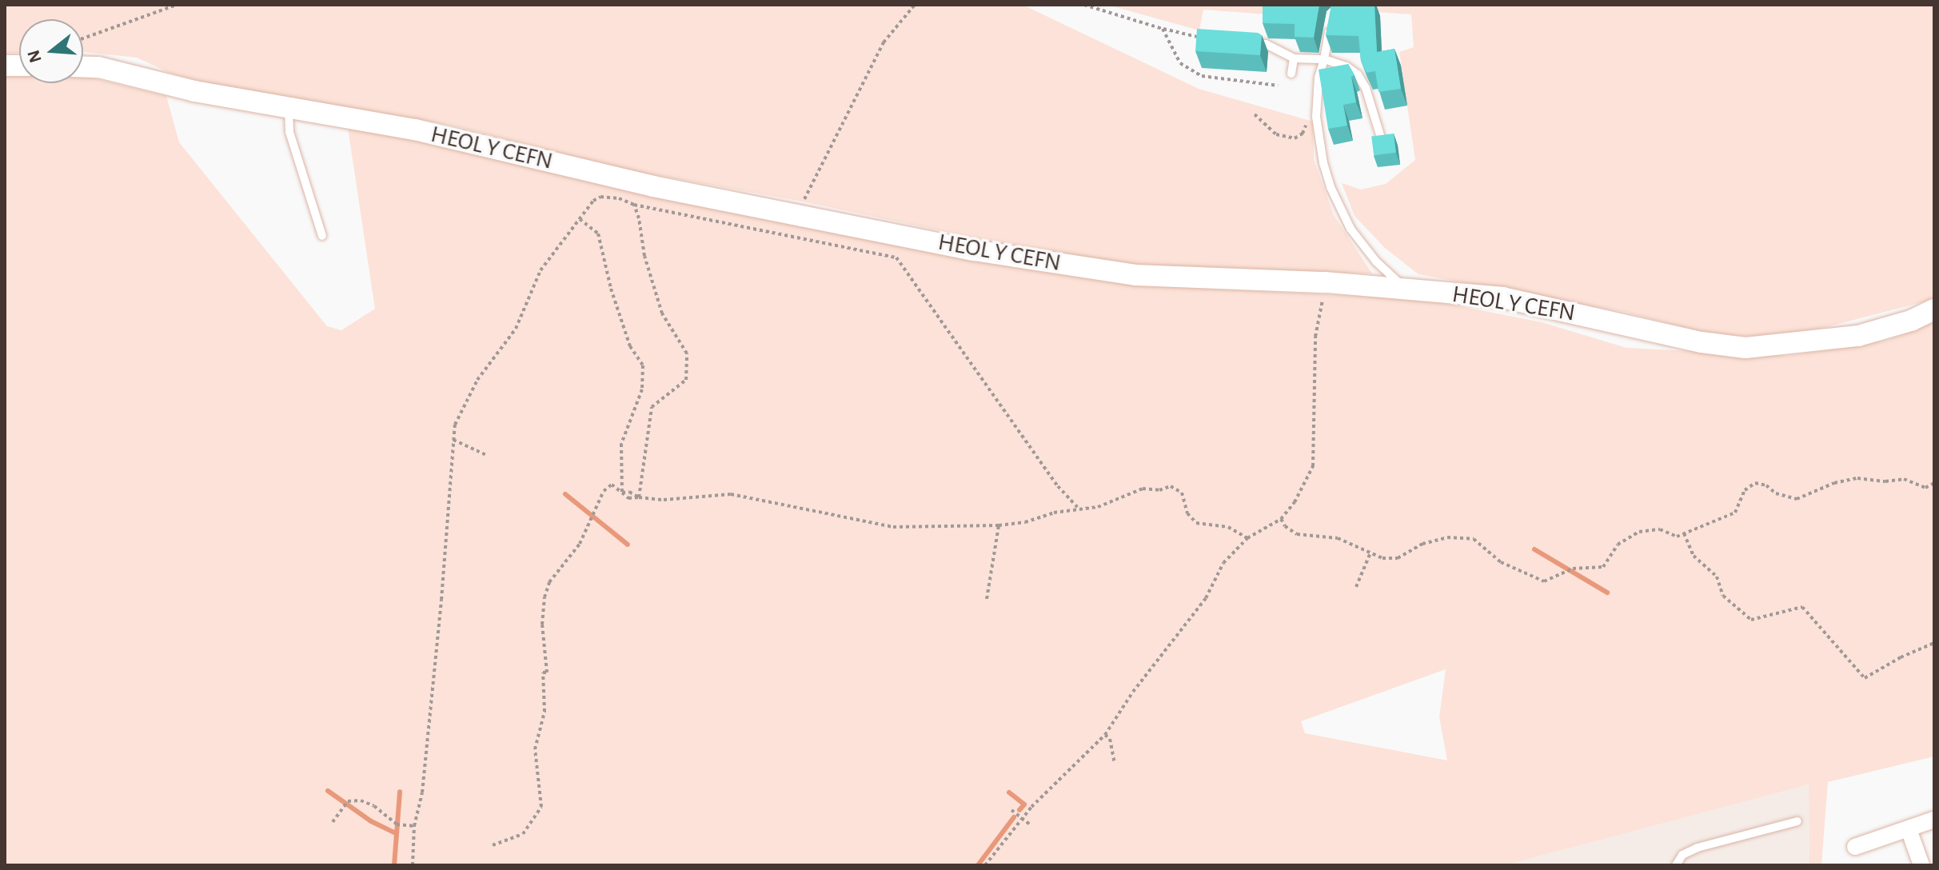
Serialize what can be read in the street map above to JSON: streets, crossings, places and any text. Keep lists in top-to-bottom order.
{
  "streets": {
    "street": ["HEOL Y CEFN"]
  },
  "north": "left"
}
